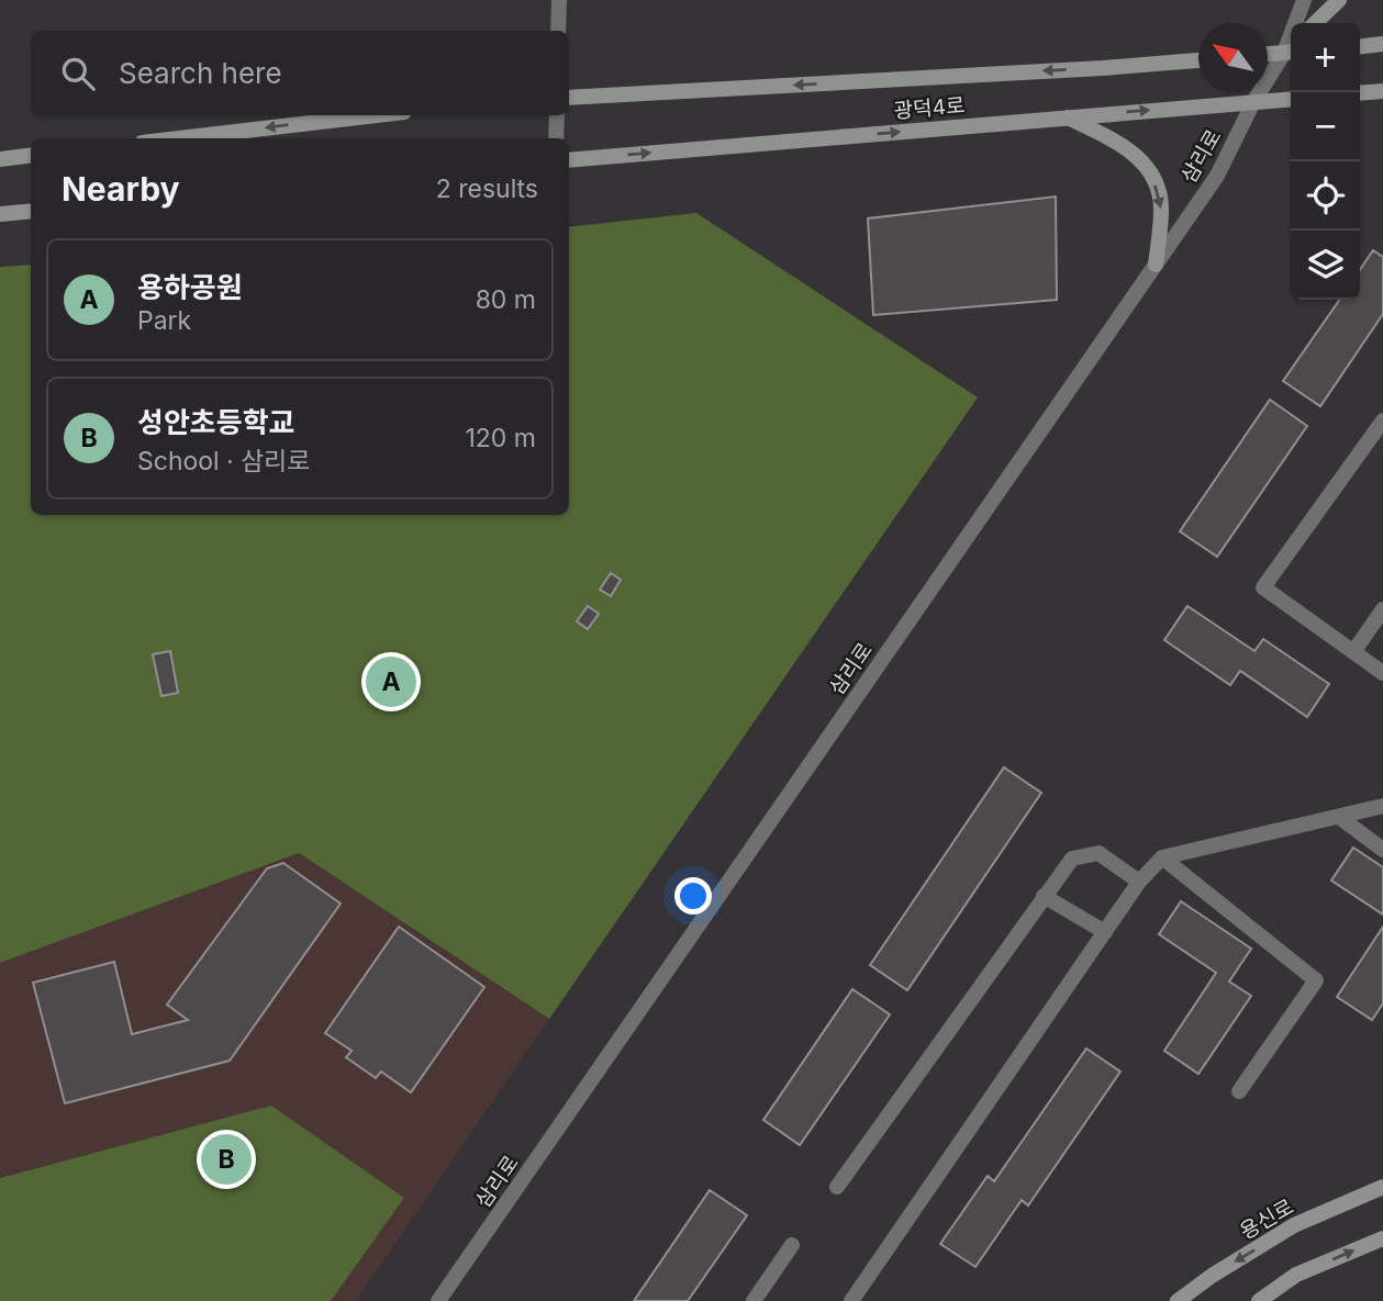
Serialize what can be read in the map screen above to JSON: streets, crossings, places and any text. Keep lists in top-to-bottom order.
{
  "streets": {
    "main road": ["광덕4로", "용신로"],
    "street": ["삼리로"]
  },
  "crossings": [
    ["광덕4로", "삼리로"]
  ],
  "north": "top left",
  "page": {
    "map_buttons": ["+", "−"],
    "search": "Search here",
    "heading": ["Nearby", "2 results"],
    "list": [
      {
        "mark": "A",
        "name": "용하공원",
        "note": "Park",
        "value": "80 m"
      },
      {
        "mark": "B",
        "name": "성안초등학교",
        "note": "School · 삼리로",
        "value": "120 m"
      }
    ],
    "pins": ["A", "B"]
  }
}
